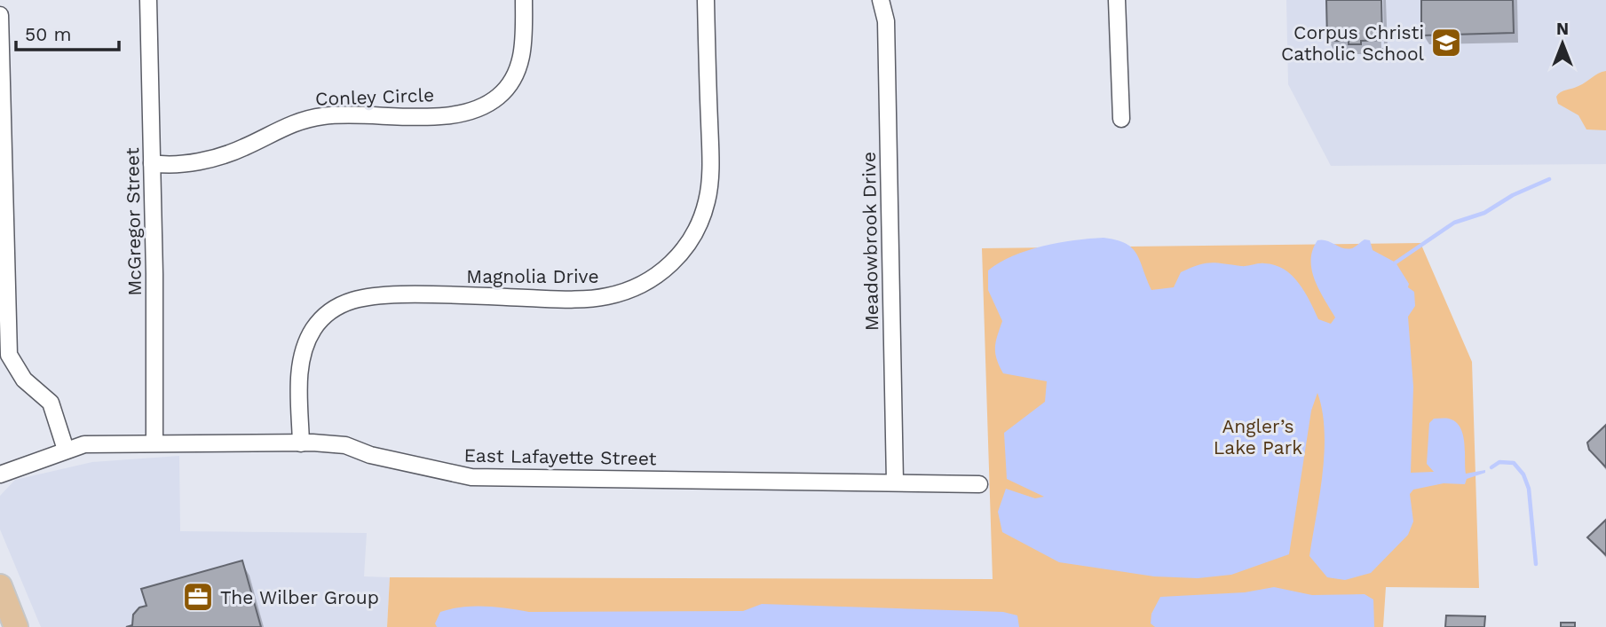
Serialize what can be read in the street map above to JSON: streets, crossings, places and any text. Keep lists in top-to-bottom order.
{
  "streets": {
    "street": [
      "Conley Circle",
      "McGregor Street",
      "Meadowbrook Drive",
      "Magnolia Drive",
      "East Lafayette Street"
    ]
  },
  "crossings": [
    ["Conley Circle", "McGregor Street"],
    ["McGregor Street", "East Lafayette Street"],
    ["Meadowbrook Drive", "East Lafayette Street"],
    ["Magnolia Drive", "East Lafayette Street"]
  ],
  "parks": ["Angler’s Lake Park"],
  "places": {
    "school or university": ["Corpus Christi Catholic School"],
    "office": ["The Wilber Group"]
  },
  "scale_bar": "50 m",
  "north": "top"
}
